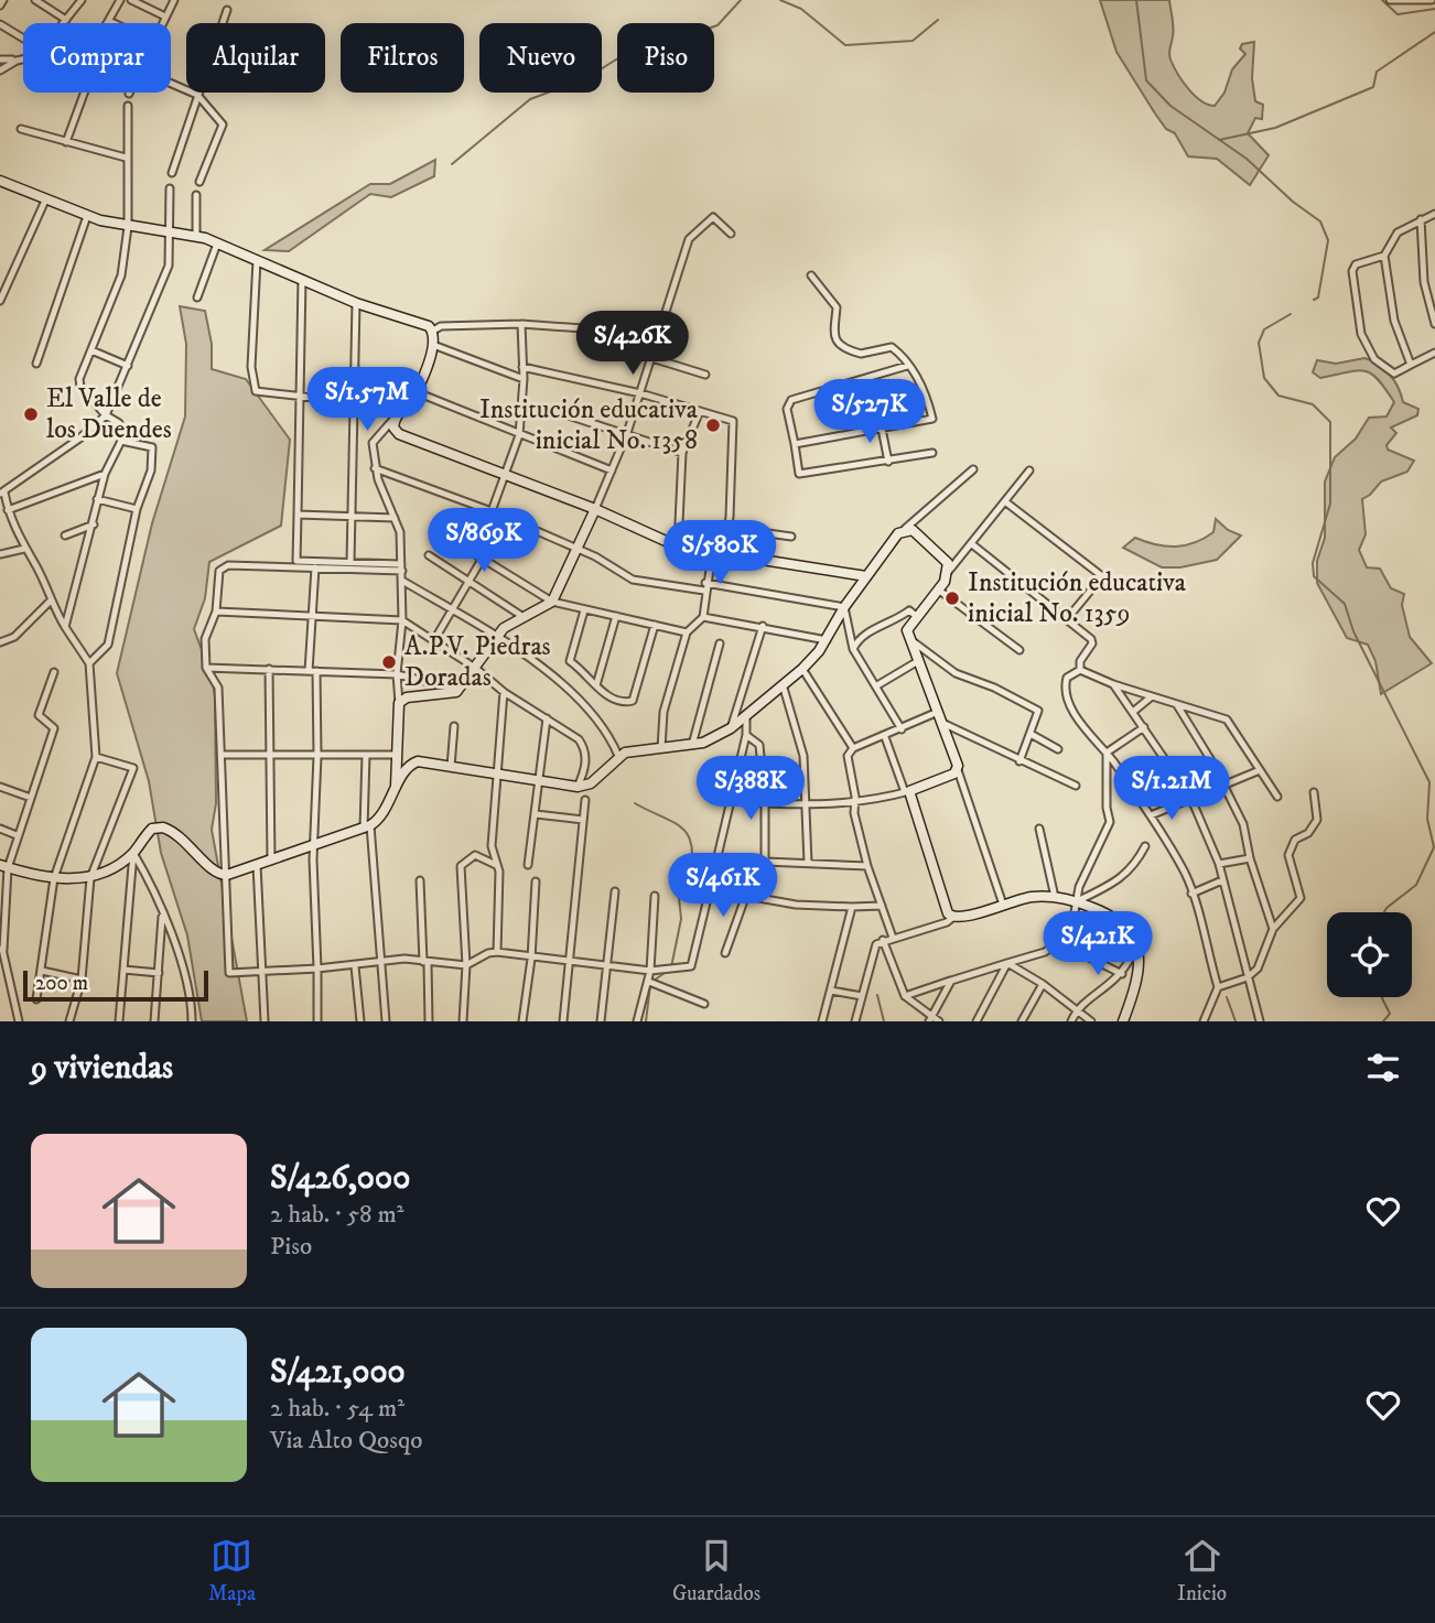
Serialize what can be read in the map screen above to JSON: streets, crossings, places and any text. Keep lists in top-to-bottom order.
{
  "places": [
    "El Valle de los Duendes",
    "Institución educativa inicial No. 1358",
    "Institución educativa inicial No. 1359",
    "A.P.V. Piedras Doradas"
  ],
  "scale_bar": "200 m",
  "page": {
    "chip": [
      "Comprar",
      "Alquilar",
      "Filtros",
      "Nuevo",
      "Piso"
    ],
    "price": [
      "S/426K",
      "S/1.57M",
      "S/527K",
      "S/869K",
      "S/580K",
      "S/388K",
      "S/1.21M",
      "S/461K",
      "S/421K"
    ],
    "scale": "200 m",
    "heading": "9 viviendas",
    "list": [
      {
        "name": "S/426,000",
        "note": "2 hab. · 58 m² · Piso"
      },
      {
        "name": "S/421,000",
        "note": "2 hab. · 54 m² · Via Alto Qosqo"
      }
    ],
    "tabs": ["Mapa", "Guardados", "Inicio"]
  }
}
